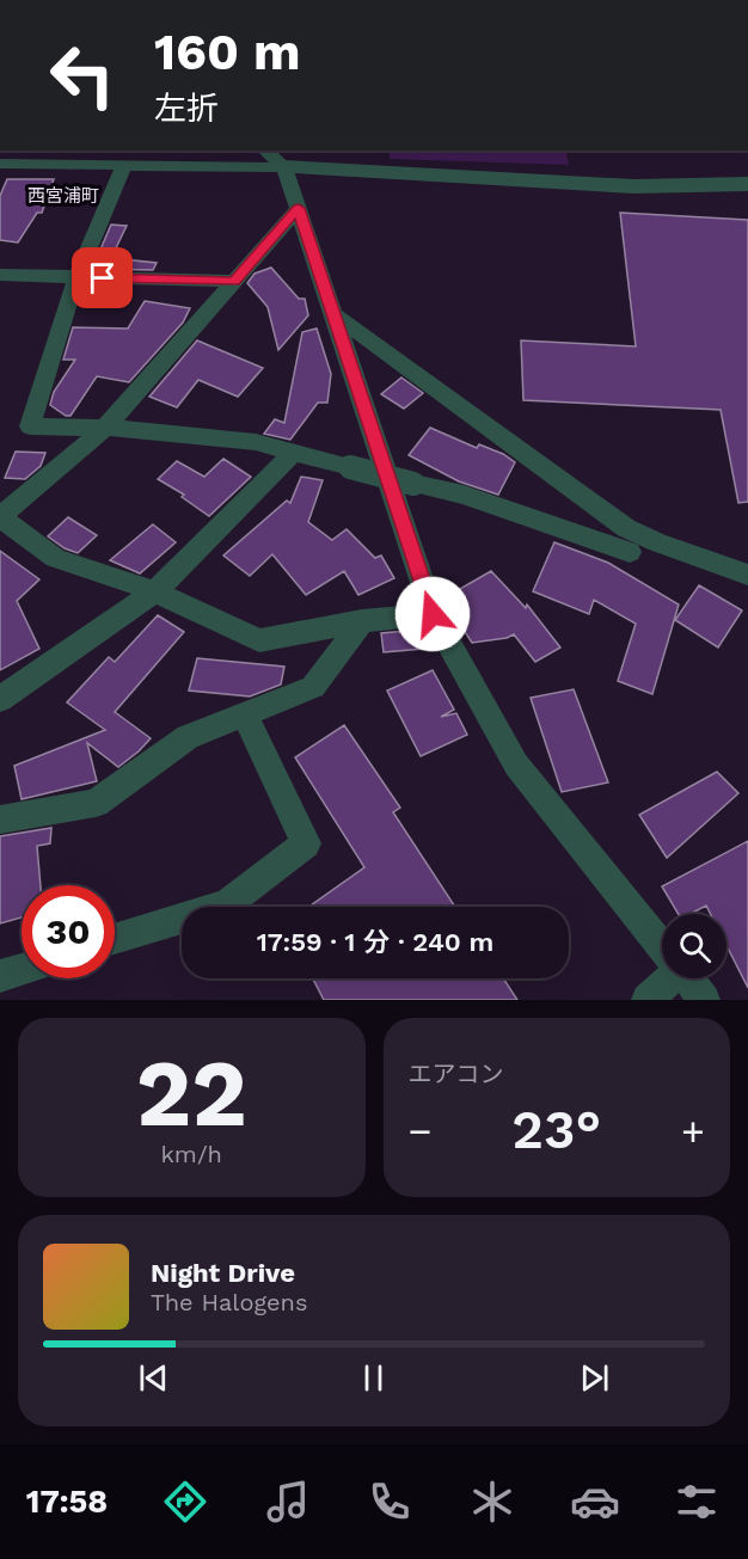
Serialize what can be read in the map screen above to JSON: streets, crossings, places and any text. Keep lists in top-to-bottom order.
{
  "districts": ["西宮浦町"],
  "page": {
    "turn": ["160 m", "左折"],
    "limit": "30",
    "trip": "17:59 · 1 分 · 240 m",
    "tile": [
      ["22", "km/h"],
      "エアコン"
    ],
    "heat": ["−", "23°", "+"],
    "song": ["Night Drive", "The Halogens"],
    "tabs": "17:58"
  }
}
